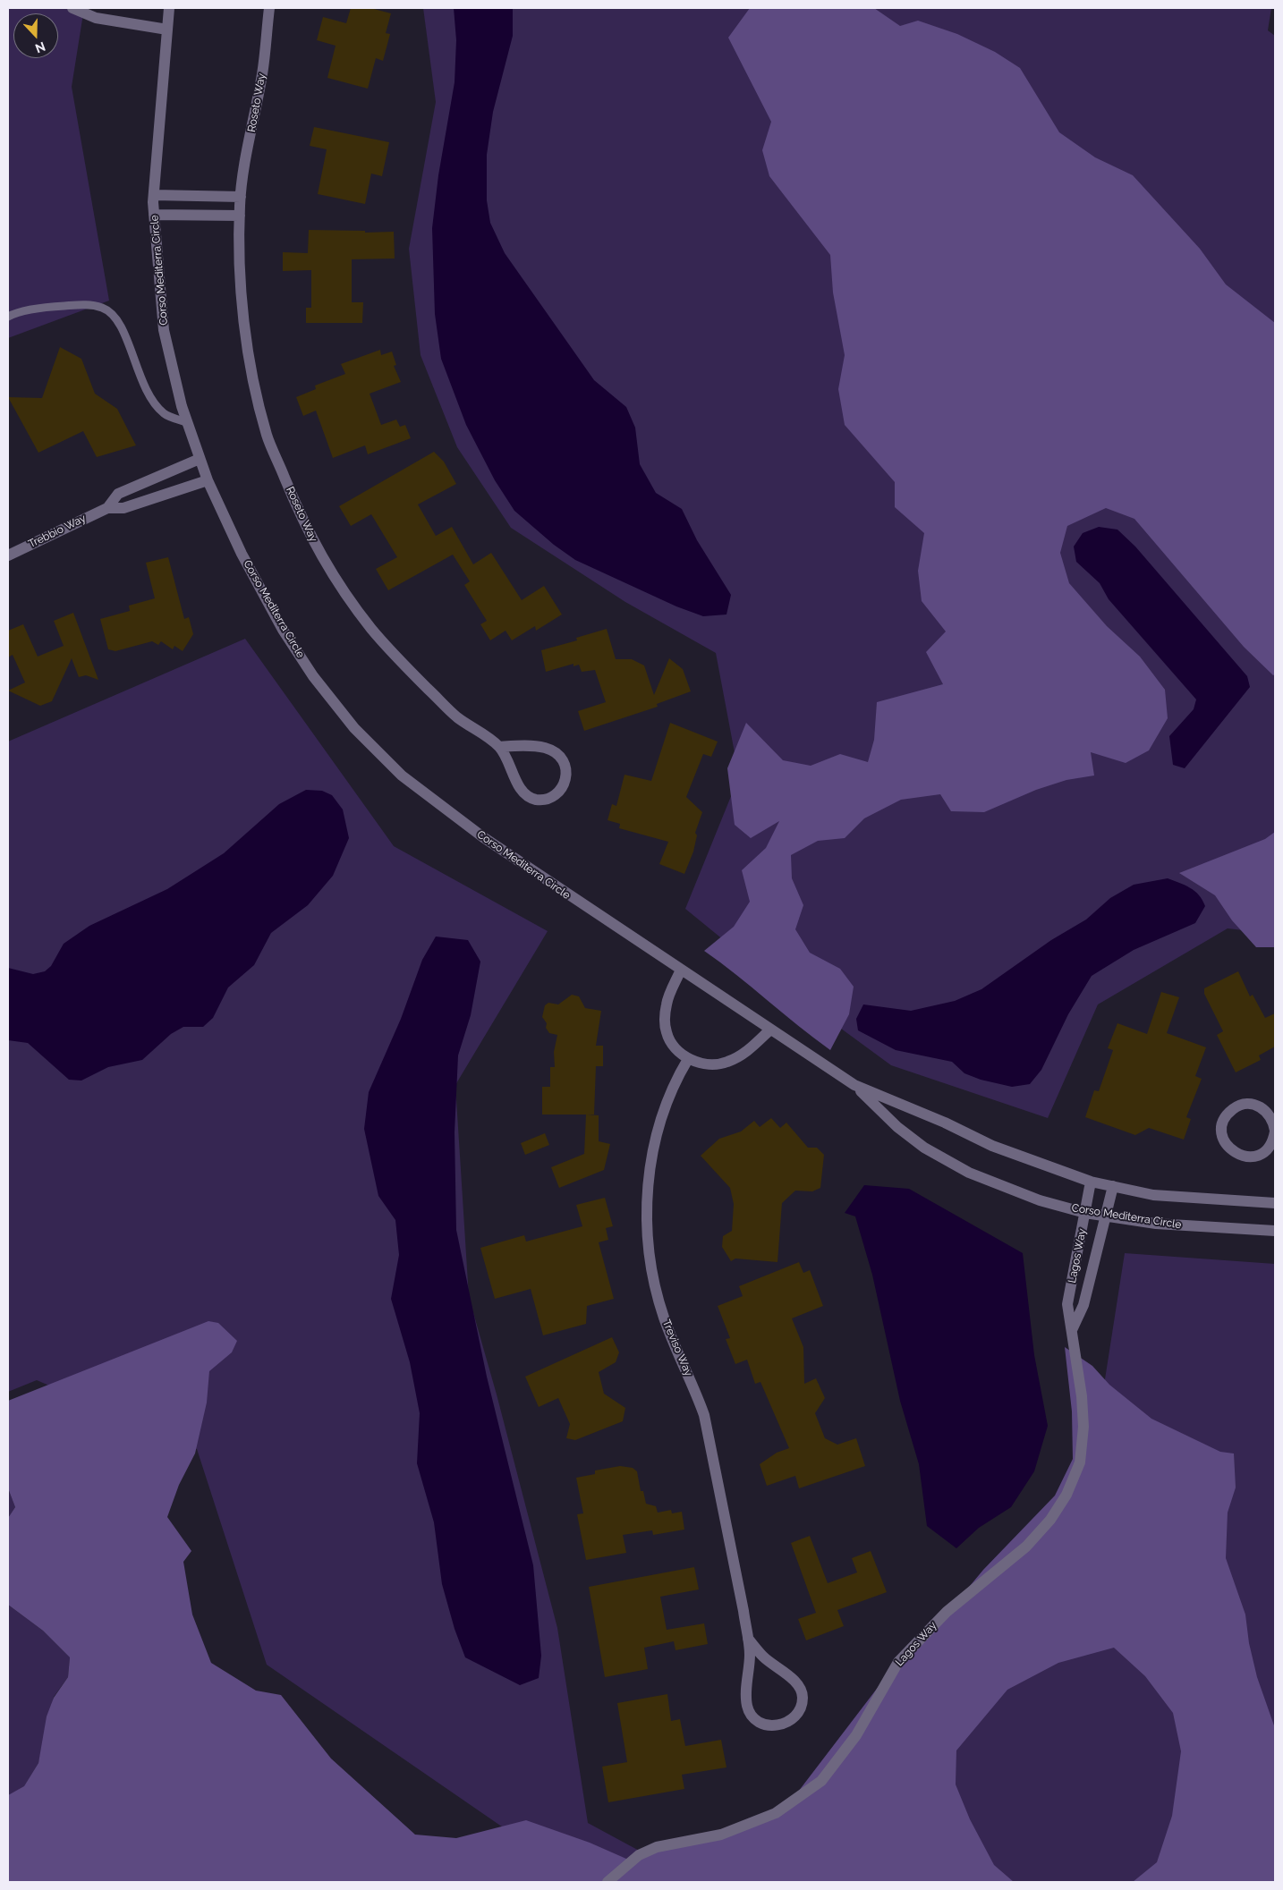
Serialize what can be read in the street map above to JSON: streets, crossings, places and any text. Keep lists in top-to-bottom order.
{
  "streets": {
    "street": [
      "Roseto Way",
      "Corso Mediterra Circle",
      "Trebbio Way",
      "Lagos Way",
      "Treviso Way"
    ]
  },
  "crossings": [
    ["Corso Mediterra Circle", "Trebbio Way"],
    ["Corso Mediterra Circle", "Lagos Way"]
  ],
  "north": "bottom"
}
